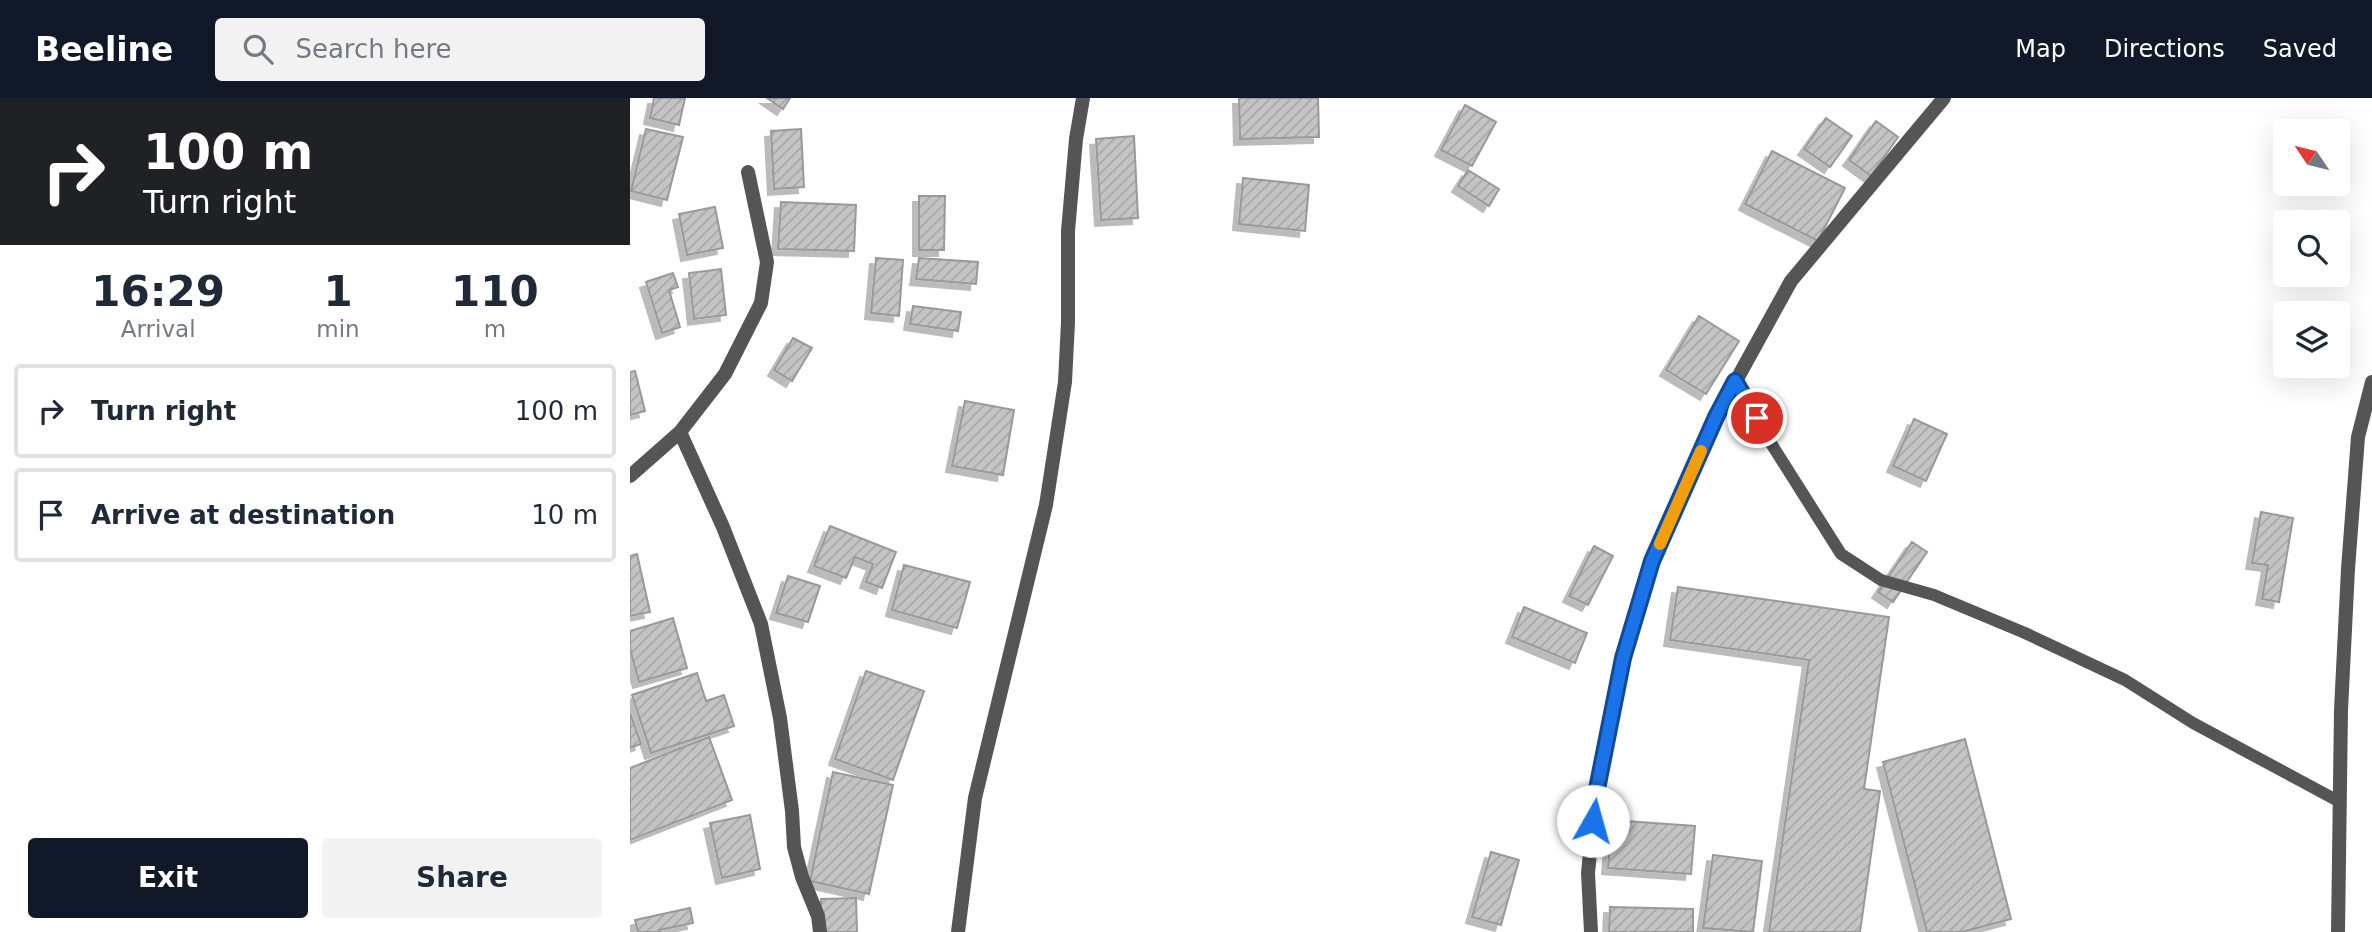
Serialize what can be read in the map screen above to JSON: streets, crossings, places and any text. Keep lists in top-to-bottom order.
{
  "north": "top left",
  "page": {
    "header": "Beeline",
    "search": "Search here",
    "nav": ["Map", "Directions", "Saved"],
    "turn": ["100 m", "Turn right"],
    "eta": [
      "16:29",
      "Arrival",
      "1",
      "min",
      "110",
      "m"
    ],
    "list": [
      {
        "name": "Turn right",
        "value": "100 m"
      },
      {
        "name": "Arrive at destination",
        "value": "10 m"
      }
    ],
    "buttons": ["Exit", "Share"]
  }
}
